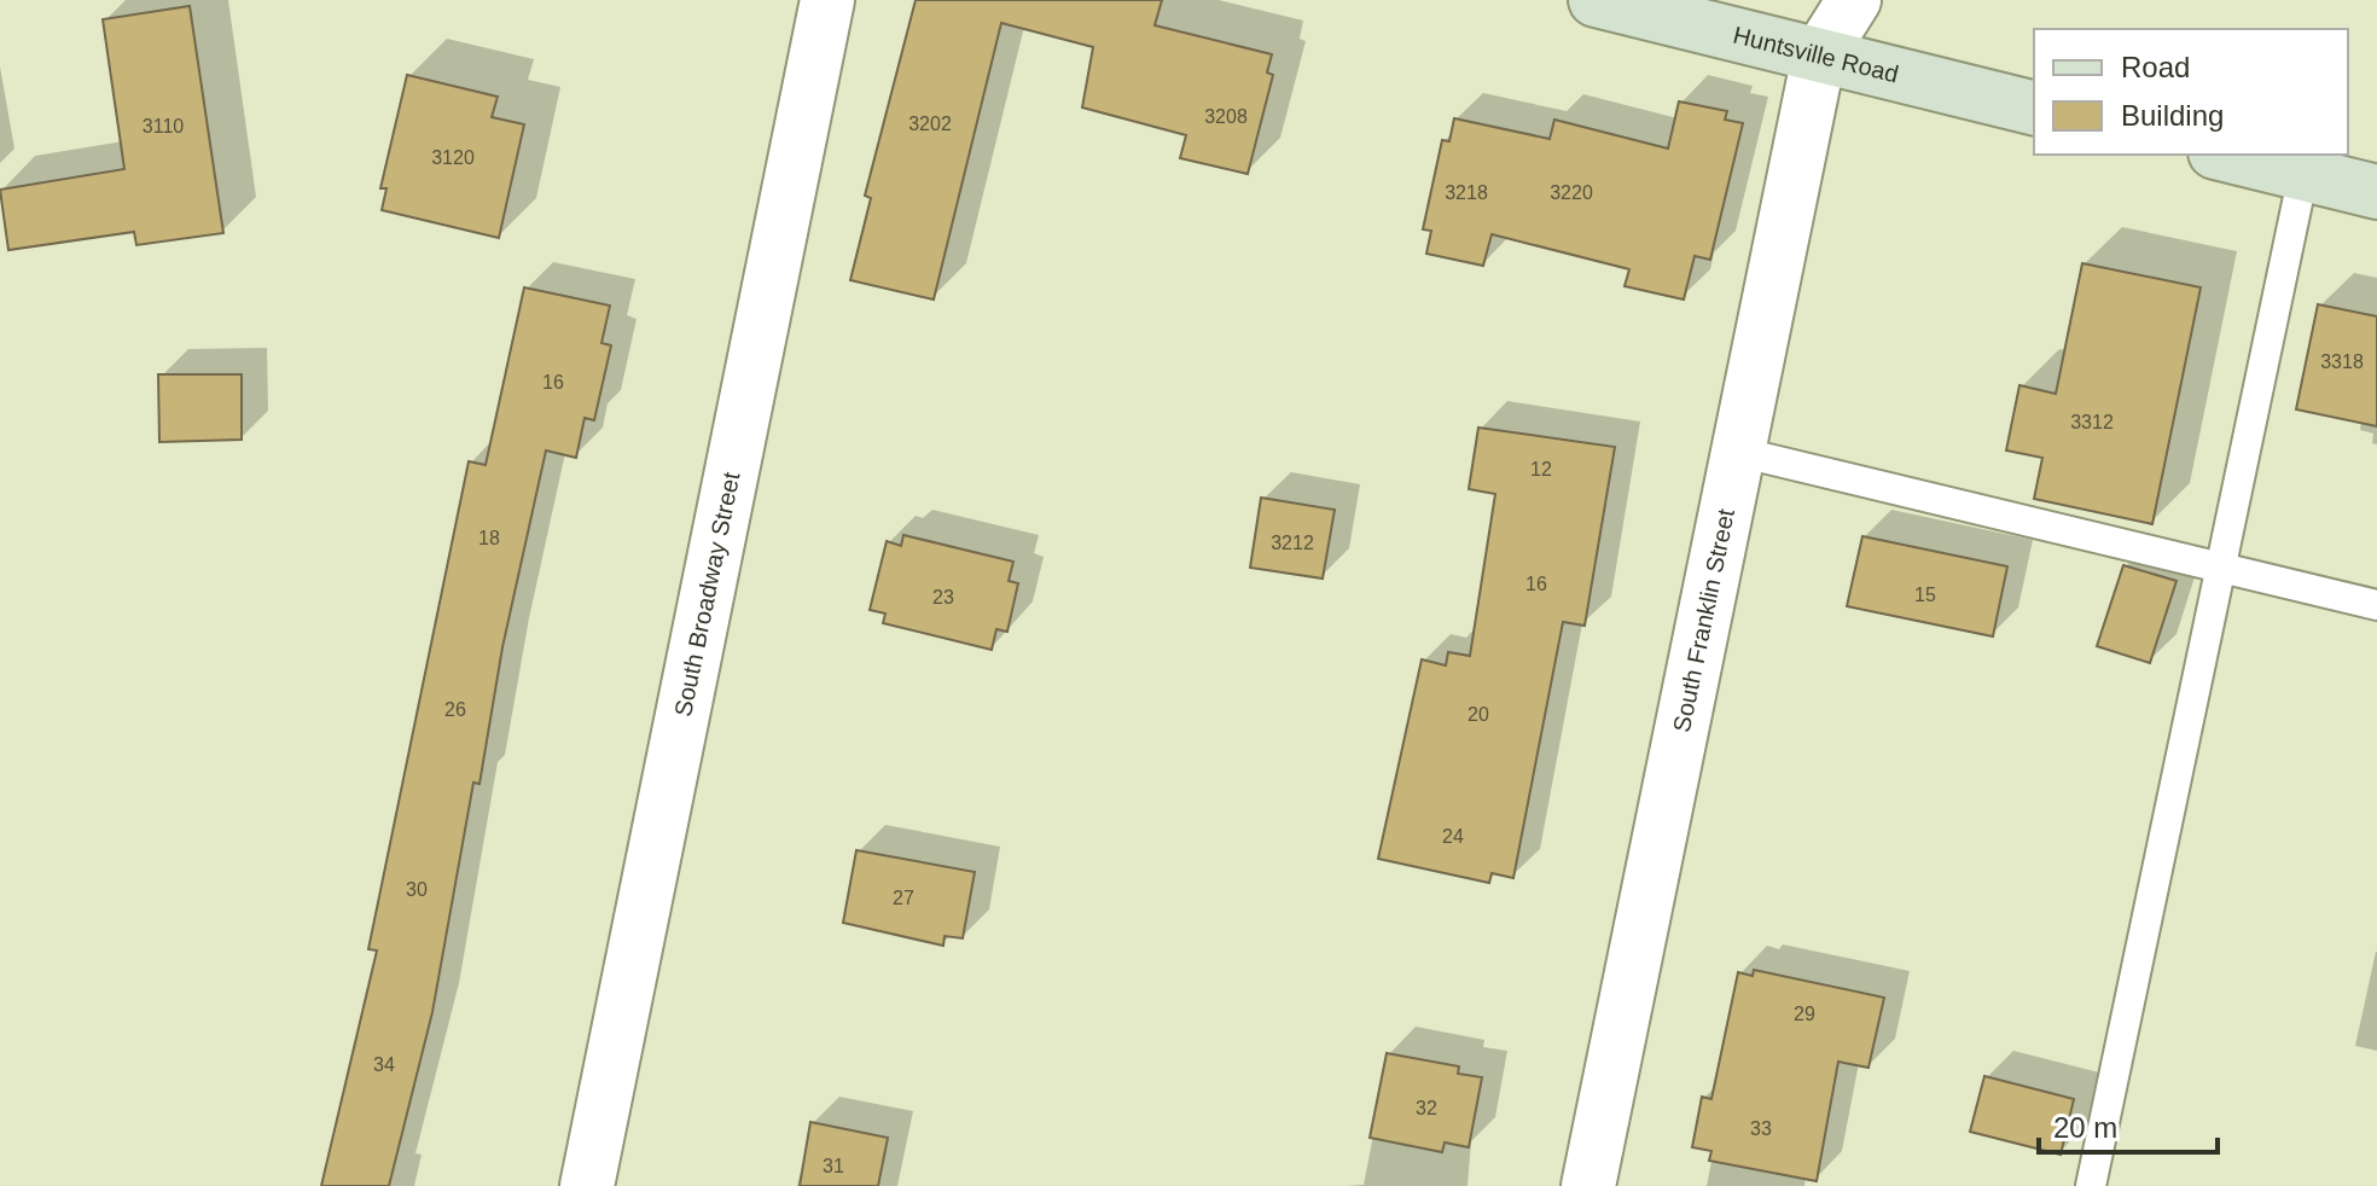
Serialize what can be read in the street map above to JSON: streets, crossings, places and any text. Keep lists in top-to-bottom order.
{
  "streets": {
    "main road": ["Huntsville Road"],
    "street": ["South Broadway Street", "South Franklin Street"]
  },
  "crossings": [
    ["Huntsville Road", "South Franklin Street"]
  ],
  "house_numbers": [
    "3208",
    "3202",
    "3110",
    "3120",
    "3218",
    "3220",
    "3318",
    "16",
    "3312",
    "12",
    "18",
    "3212",
    "16",
    "15",
    "23",
    "26",
    "20",
    "24",
    "30",
    "27",
    "29",
    "34",
    "32",
    "33",
    "31"
  ],
  "legend": ["Road", "Building"],
  "scale_bar": "20 m"
}
